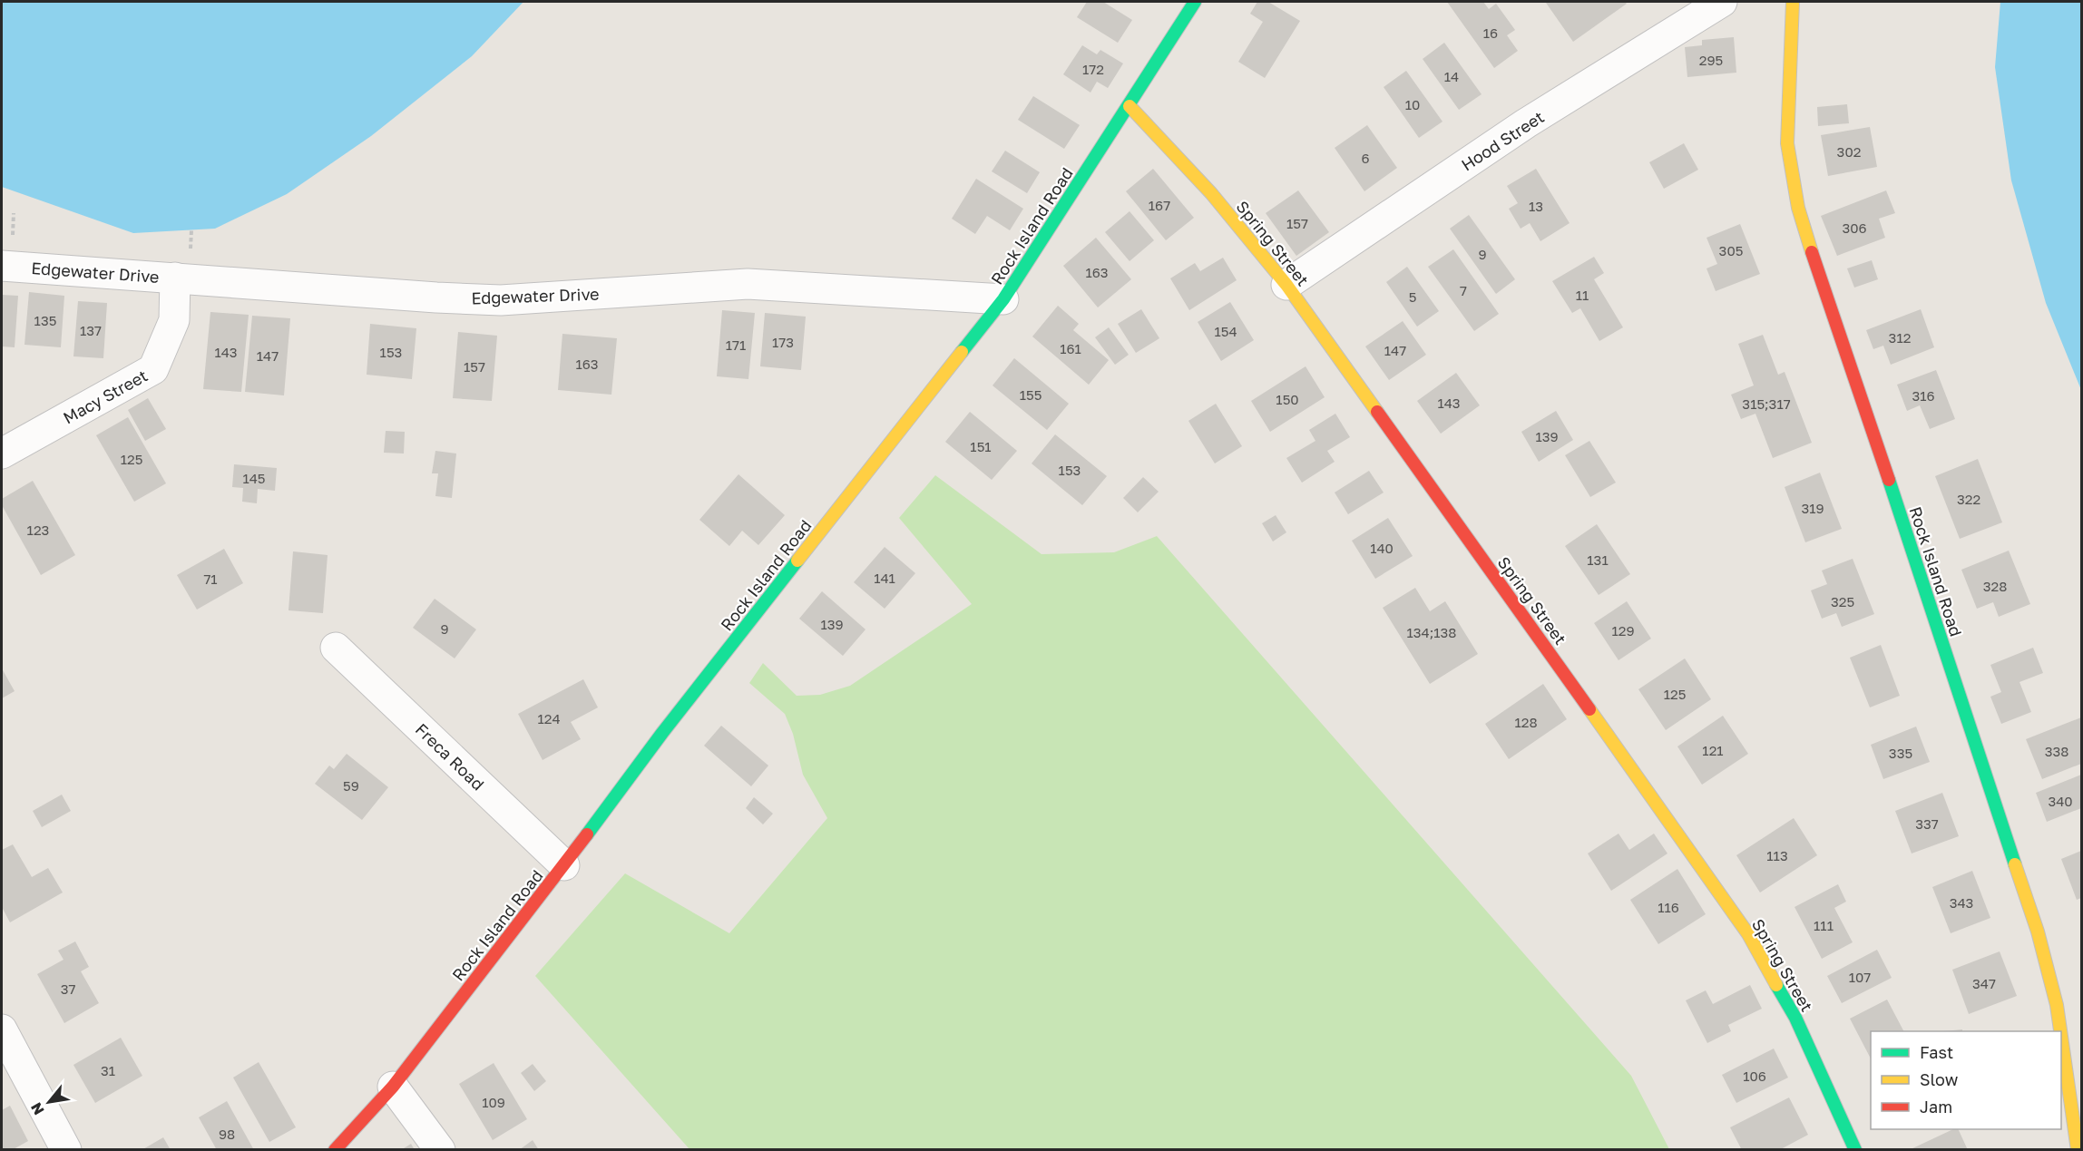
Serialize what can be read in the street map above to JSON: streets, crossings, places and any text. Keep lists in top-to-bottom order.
{
  "streets": {
    "street": [
      "Hood Street",
      "Rock Island Road",
      "Spring Street",
      "Edgewater Drive",
      "Macy Street",
      "Freca Road"
    ]
  },
  "crossings": [
    ["Hood Street", "Spring Street"],
    ["Rock Island Road", "Spring Street"],
    ["Rock Island Road", "Edgewater Drive"],
    ["Rock Island Road", "Freca Road"],
    ["Edgewater Drive", "Macy Street"]
  ],
  "house_numbers": [
    "16",
    "295",
    "172",
    "14",
    "10",
    "302",
    "6",
    "167",
    "13",
    "157",
    "306",
    "305",
    "9",
    "163",
    "7",
    "11",
    "5",
    "135",
    "137",
    "154",
    "312",
    "173",
    "171",
    "161",
    "147",
    "143",
    "153",
    "147",
    "163",
    "157",
    "155",
    "316",
    "150",
    "143",
    "315;317",
    "139",
    "151",
    "125",
    "153",
    "145",
    "322",
    "319",
    "123",
    "140",
    "131",
    "141",
    "71",
    "328",
    "325",
    "139",
    "9",
    "129",
    "134;138",
    "125",
    "124",
    "128",
    "121",
    "338",
    "335",
    "59",
    "340",
    "337",
    "113",
    "343",
    "116",
    "111",
    "107",
    "347",
    "37",
    "31",
    "106",
    "109",
    "98"
  ],
  "legend": ["Fast", "Slow", "Jam"],
  "north": "bottom left"
}
